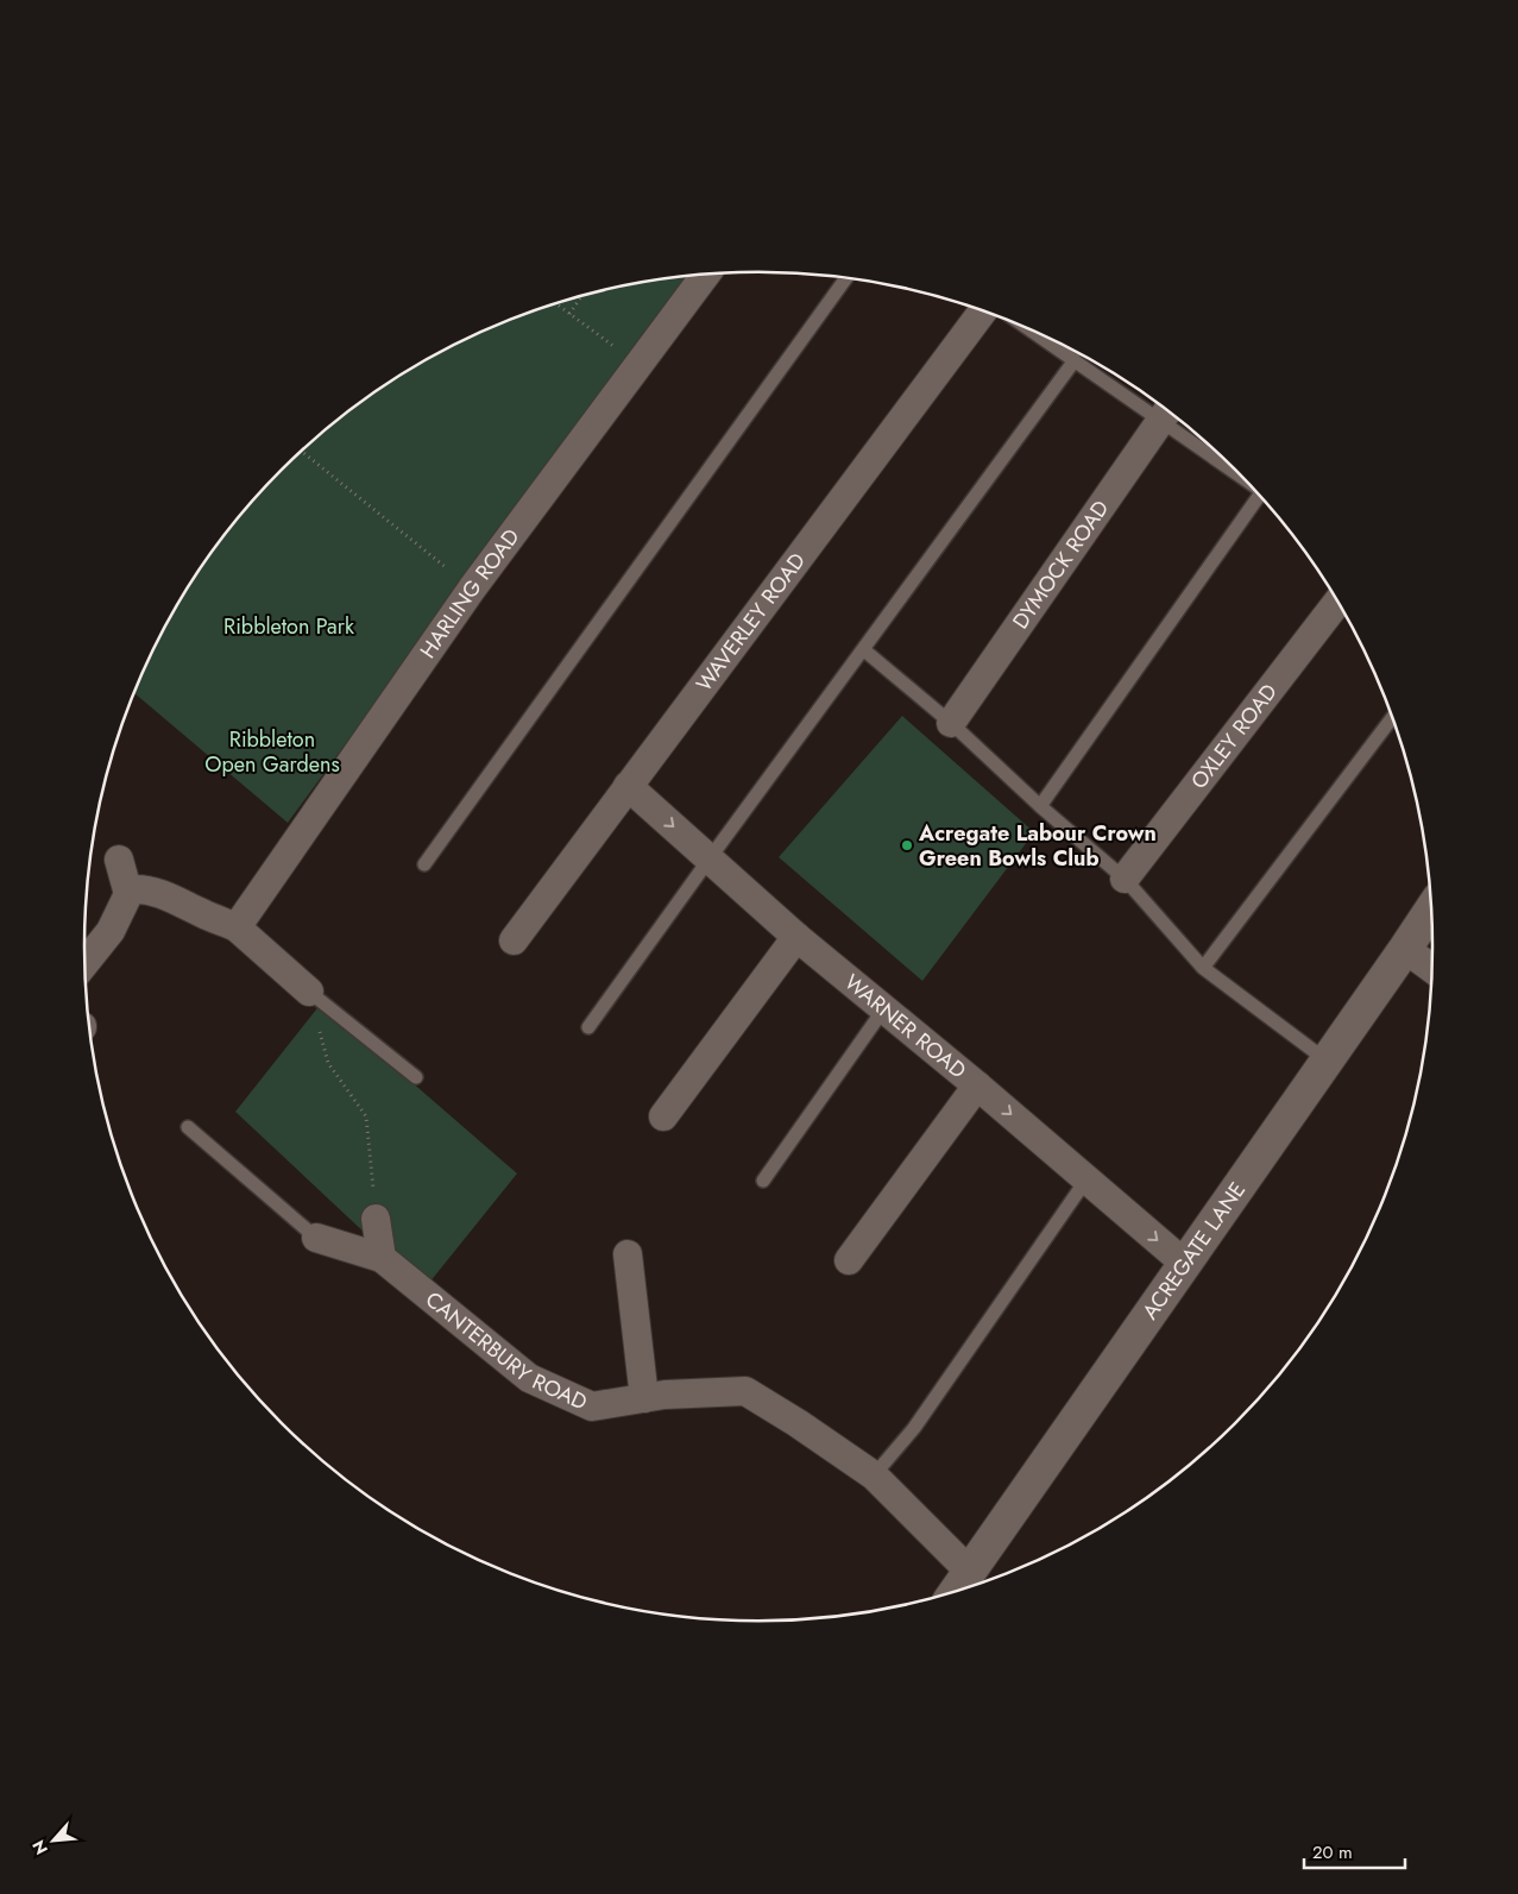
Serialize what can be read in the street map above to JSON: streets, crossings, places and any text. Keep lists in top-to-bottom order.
{
  "streets": {
    "street": [
      "DYMOCK ROAD",
      "HARLING ROAD",
      "WAVERLEY ROAD",
      "OXLEY ROAD",
      "WARNER ROAD",
      "ACREGATE LANE",
      "CANTERBURY ROAD"
    ]
  },
  "crossings": [
    ["WAVERLEY ROAD", "WARNER ROAD"],
    ["WARNER ROAD", "ACREGATE LANE"],
    ["ACREGATE LANE", "CANTERBURY ROAD"]
  ],
  "one_way": ["WARNER ROAD"],
  "parks": ["Ribbleton Park", "Ribbleton Open Gardens"],
  "places": ["Acregate Labour Crown Green Bowls Club"],
  "scale_bar": "20 m",
  "north": "bottom left"
}
